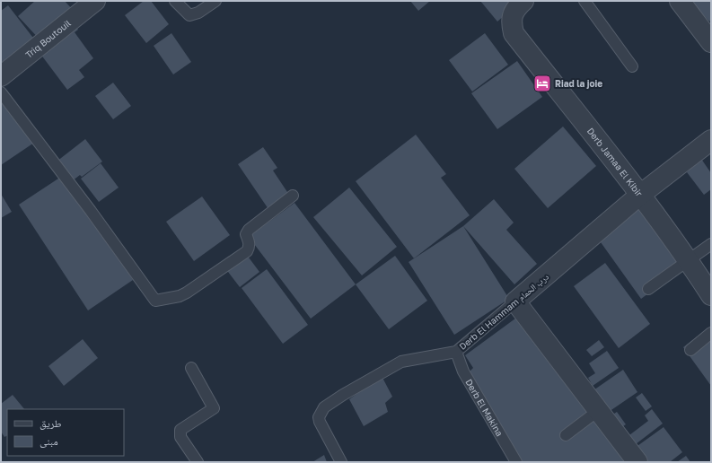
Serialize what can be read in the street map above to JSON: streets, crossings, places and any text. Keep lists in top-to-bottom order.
{
  "streets": {
    "street": ["Triq Boutouil", "Derb Jamaa El Kibir", "Derb El Hammam درب الحمام"],
    "lane": ["Derb El Makina"]
  },
  "crossings": [
    ["Derb Jamaa El Kibir", "Derb El Hammam درب الحمام"],
    ["Derb El Hammam درب الحمام", "Derb El Makina"]
  ],
  "places": {
    "hotel": ["Riad la joie"]
  },
  "legend": ["طريق", "مبنى"]
}
